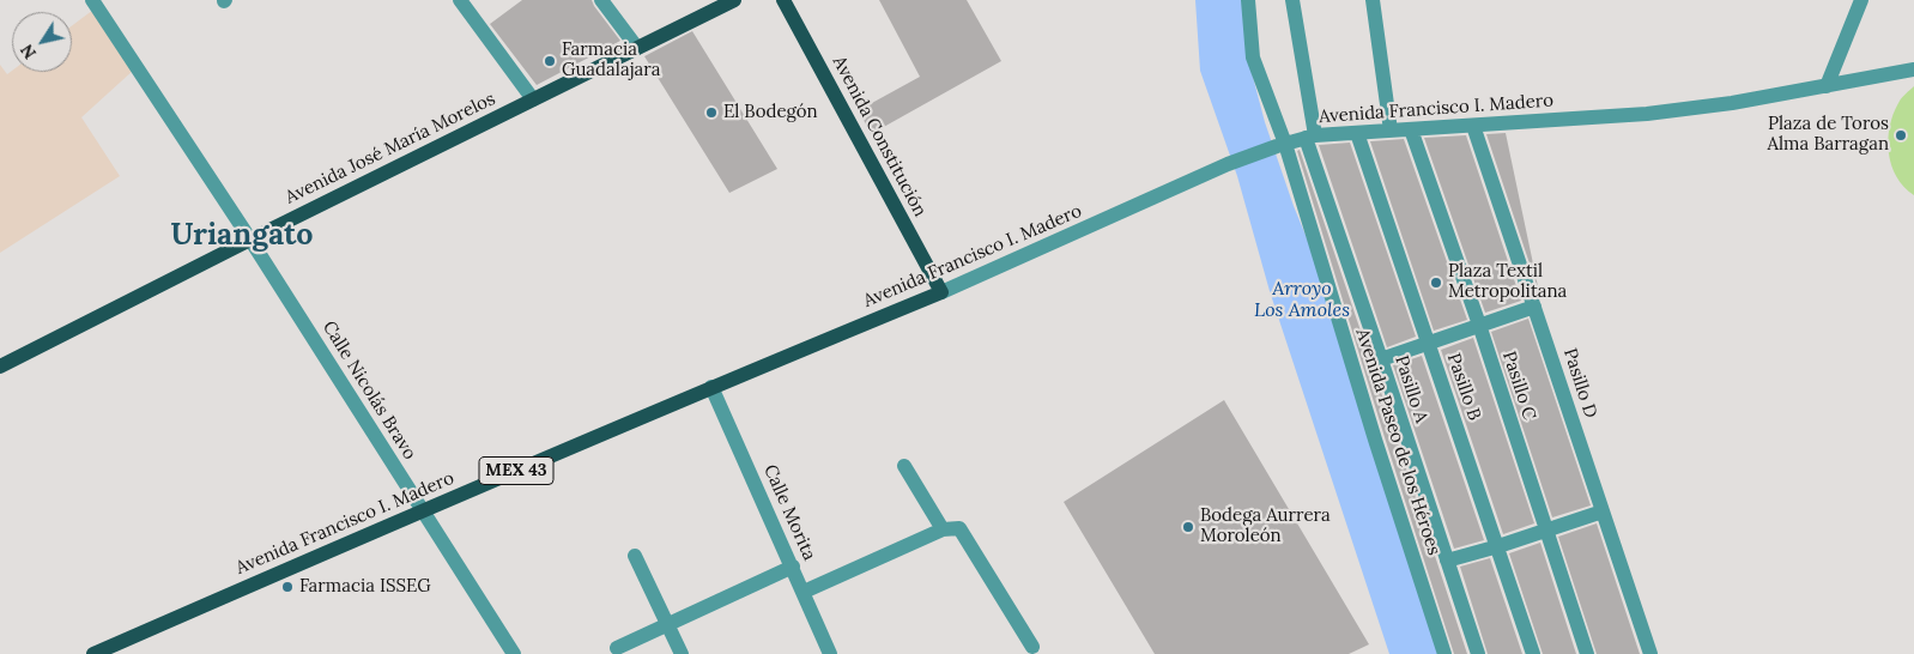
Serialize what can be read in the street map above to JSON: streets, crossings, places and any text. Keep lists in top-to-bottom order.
{
  "streets": {
    "main road": [
      "Avenida Francisco I. Madero",
      "Avenida Constitución",
      "Avenida José María Morelos",
      "MEX 43"
    ],
    "street": [
      "Pasillo D",
      "Pasillo C",
      "Pasillo B",
      "Pasillo A",
      "Calle Nicolás Bravo",
      "Avenida Paseo de los Héroes",
      "Calle Morita"
    ]
  },
  "crossings": [
    ["Avenida Francisco I. Madero", "Avenida Constitución"],
    ["Avenida Francisco I. Madero", "Pasillo D"],
    ["Avenida Francisco I. Madero", "Pasillo C"],
    ["Avenida Francisco I. Madero", "Pasillo B"],
    ["Avenida Francisco I. Madero", "Pasillo A"],
    ["Avenida Francisco I. Madero", "Calle Nicolás Bravo"],
    ["Avenida Francisco I. Madero", "Avenida Paseo de los Héroes"],
    ["Avenida Francisco I. Madero", "Calle Morita"],
    ["Avenida José María Morelos", "Calle Nicolás Bravo"]
  ],
  "districts": ["Uriangato"],
  "water": ["Arroyo Los Amoles"],
  "places": [
    "Farmacia Guadalajara",
    "El Bodegón",
    "Plaza de Toros Alma Barragan",
    "Plaza Textil Metropolitana",
    "Bodega Aurrera Moroleón",
    "Farmacia ISSEG"
  ],
  "north": "bottom left"
}
